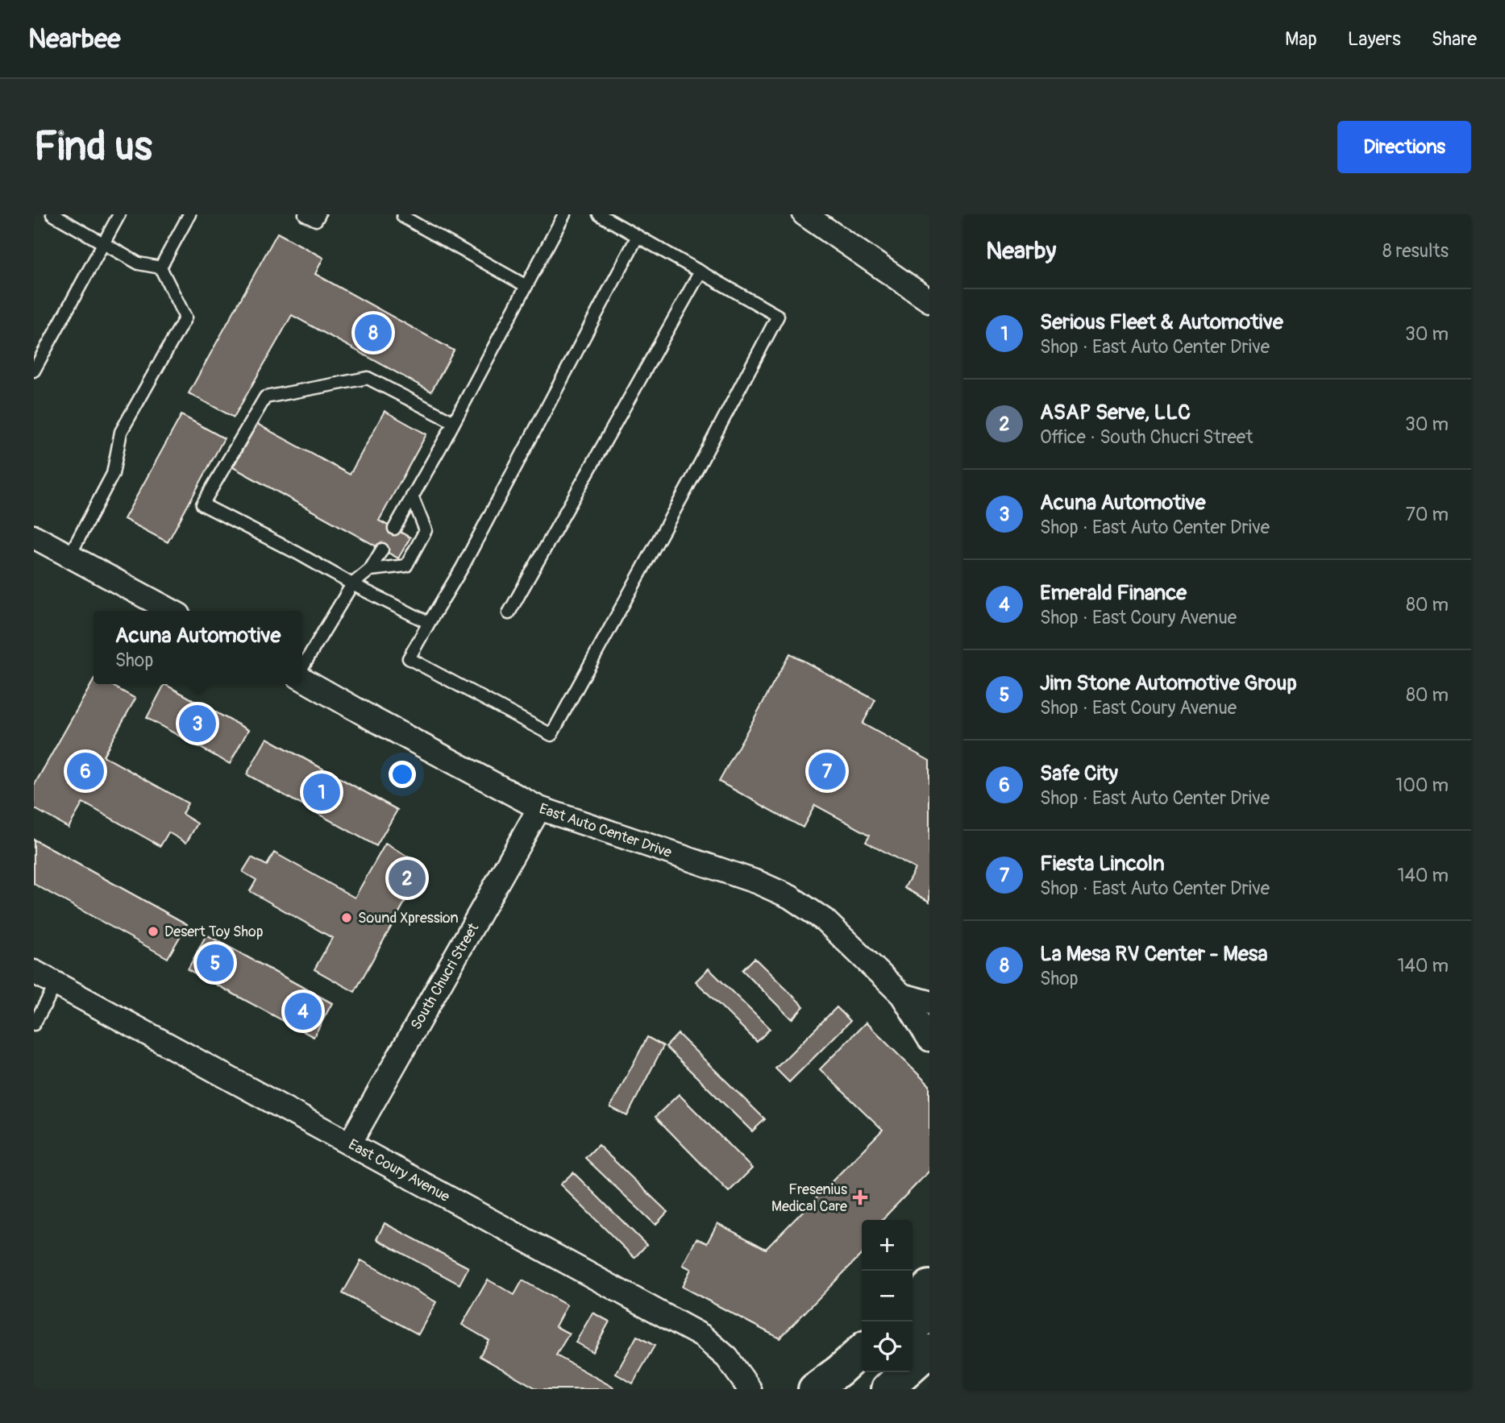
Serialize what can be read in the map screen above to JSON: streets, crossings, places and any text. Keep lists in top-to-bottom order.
{
  "streets": {
    "street": ["East Auto Center Drive", "South Chucri Street", "East Coury Avenue"]
  },
  "crossings": [
    ["East Auto Center Drive", "South Chucri Street"],
    ["South Chucri Street", "East Coury Avenue"]
  ],
  "places": {
    "other": ["Sound Xpression", "Desert Toy Shop"],
    "health": ["Fresenius Medical Care"]
  },
  "page": {
    "header": "Nearbee",
    "nav": ["Map", "Layers", "Share"],
    "buttons": "Directions",
    "title": "Find us",
    "heading": ["Nearby", "8 results"],
    "list": [
      {
        "mark": "1",
        "name": "Serious Fleet & Automotive",
        "note": "Shop · East Auto Center Drive",
        "value": "30 m"
      },
      {
        "mark": "2",
        "name": "ASAP Serve, LLC",
        "note": "Office · South Chucri Street",
        "value": "30 m"
      },
      {
        "mark": "3",
        "name": "Acuna Automotive",
        "note": "Shop · East Auto Center Drive",
        "value": "70 m"
      },
      {
        "mark": "4",
        "name": "Emerald Finance",
        "note": "Shop · East Coury Avenue",
        "value": "80 m"
      },
      {
        "mark": "5",
        "name": "Jim Stone Automotive Group",
        "note": "Shop · East Coury Avenue",
        "value": "80 m"
      },
      {
        "mark": "6",
        "name": "Safe City",
        "note": "Shop · East Auto Center Drive",
        "value": "100 m"
      },
      {
        "mark": "7",
        "name": "Fiesta Lincoln",
        "note": "Shop · East Auto Center Drive",
        "value": "140 m"
      },
      {
        "mark": "8",
        "name": "La Mesa RV Center - Mesa",
        "note": "Shop",
        "value": "140 m"
      }
    ],
    "pins": [
      "8",
      "3",
      "6",
      "7",
      "1",
      "2",
      "5",
      "4"
    ],
    "popup": ["Acuna Automotive", "Shop"],
    "map_buttons": ["+", "−"]
  }
}
